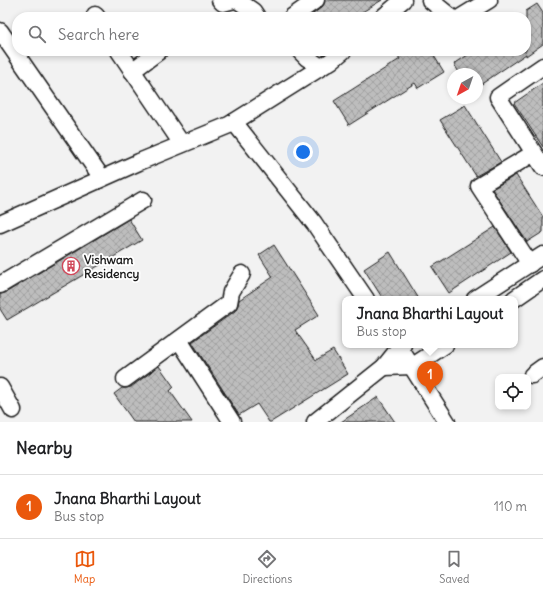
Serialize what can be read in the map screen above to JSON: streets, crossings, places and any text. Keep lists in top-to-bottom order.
{
  "places": {
    "building": ["Vishwam Residency"]
  },
  "north": "bottom left",
  "page": {
    "search": "Search here",
    "popup": ["Jnana Bharthi Layout", "Bus stop"],
    "pins": "1",
    "heading": "Nearby",
    "list": [
      {
        "mark": "1",
        "name": "Jnana Bharthi Layout",
        "note": "Bus stop",
        "value": "110 m"
      }
    ],
    "nav": ["Map", "Directions", "Saved"]
  }
}
